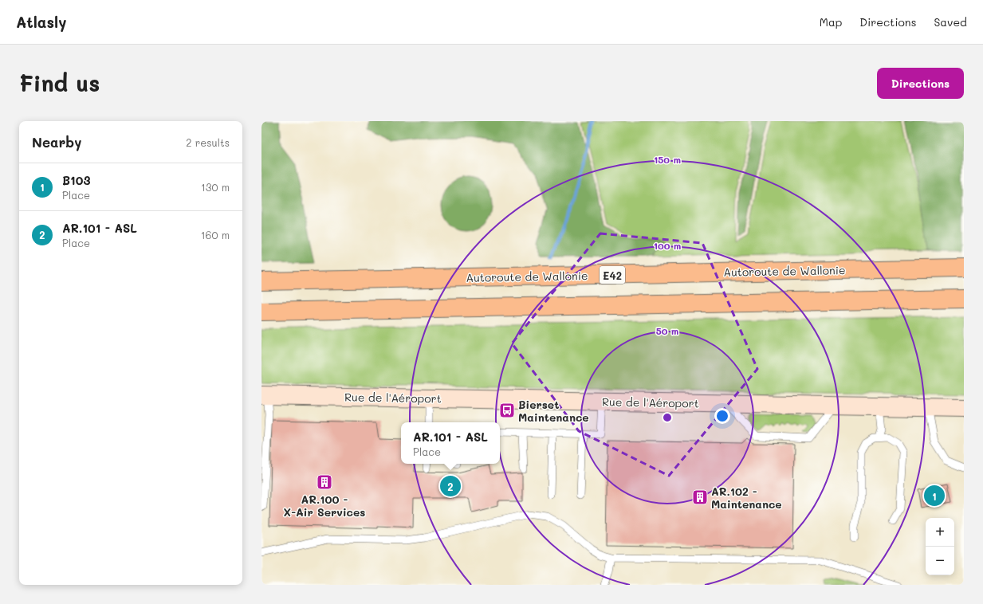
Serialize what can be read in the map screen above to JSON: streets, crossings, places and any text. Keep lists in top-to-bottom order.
{
  "streets": {
    "highway": ["Autoroute de Wallonie", "E42"],
    "street": ["Rue de l'Aéroport"]
  },
  "places": {
    "bus stop": ["Bierset Maintenance"],
    "building": ["AR.100 - X-Air Services", "AR.102 - Maintenance"]
  },
  "page": {
    "header": "Atlasly",
    "nav": ["Map", "Directions", "Saved"],
    "buttons": "Directions",
    "title": "Find us",
    "heading": ["Nearby", "2 results"],
    "list": [
      {
        "mark": "1",
        "name": "B103",
        "note": "Place",
        "value": "130 m"
      },
      {
        "mark": "2",
        "name": "AR.101 - ASL",
        "note": "Place",
        "value": "160 m"
      }
    ],
    "popup": ["AR.101 - ASL", "Place"],
    "pins": ["2", "1"],
    "map_buttons": ["+", "−"]
  },
  "rings": ["150 m", "100 m", "50 m"]
}
